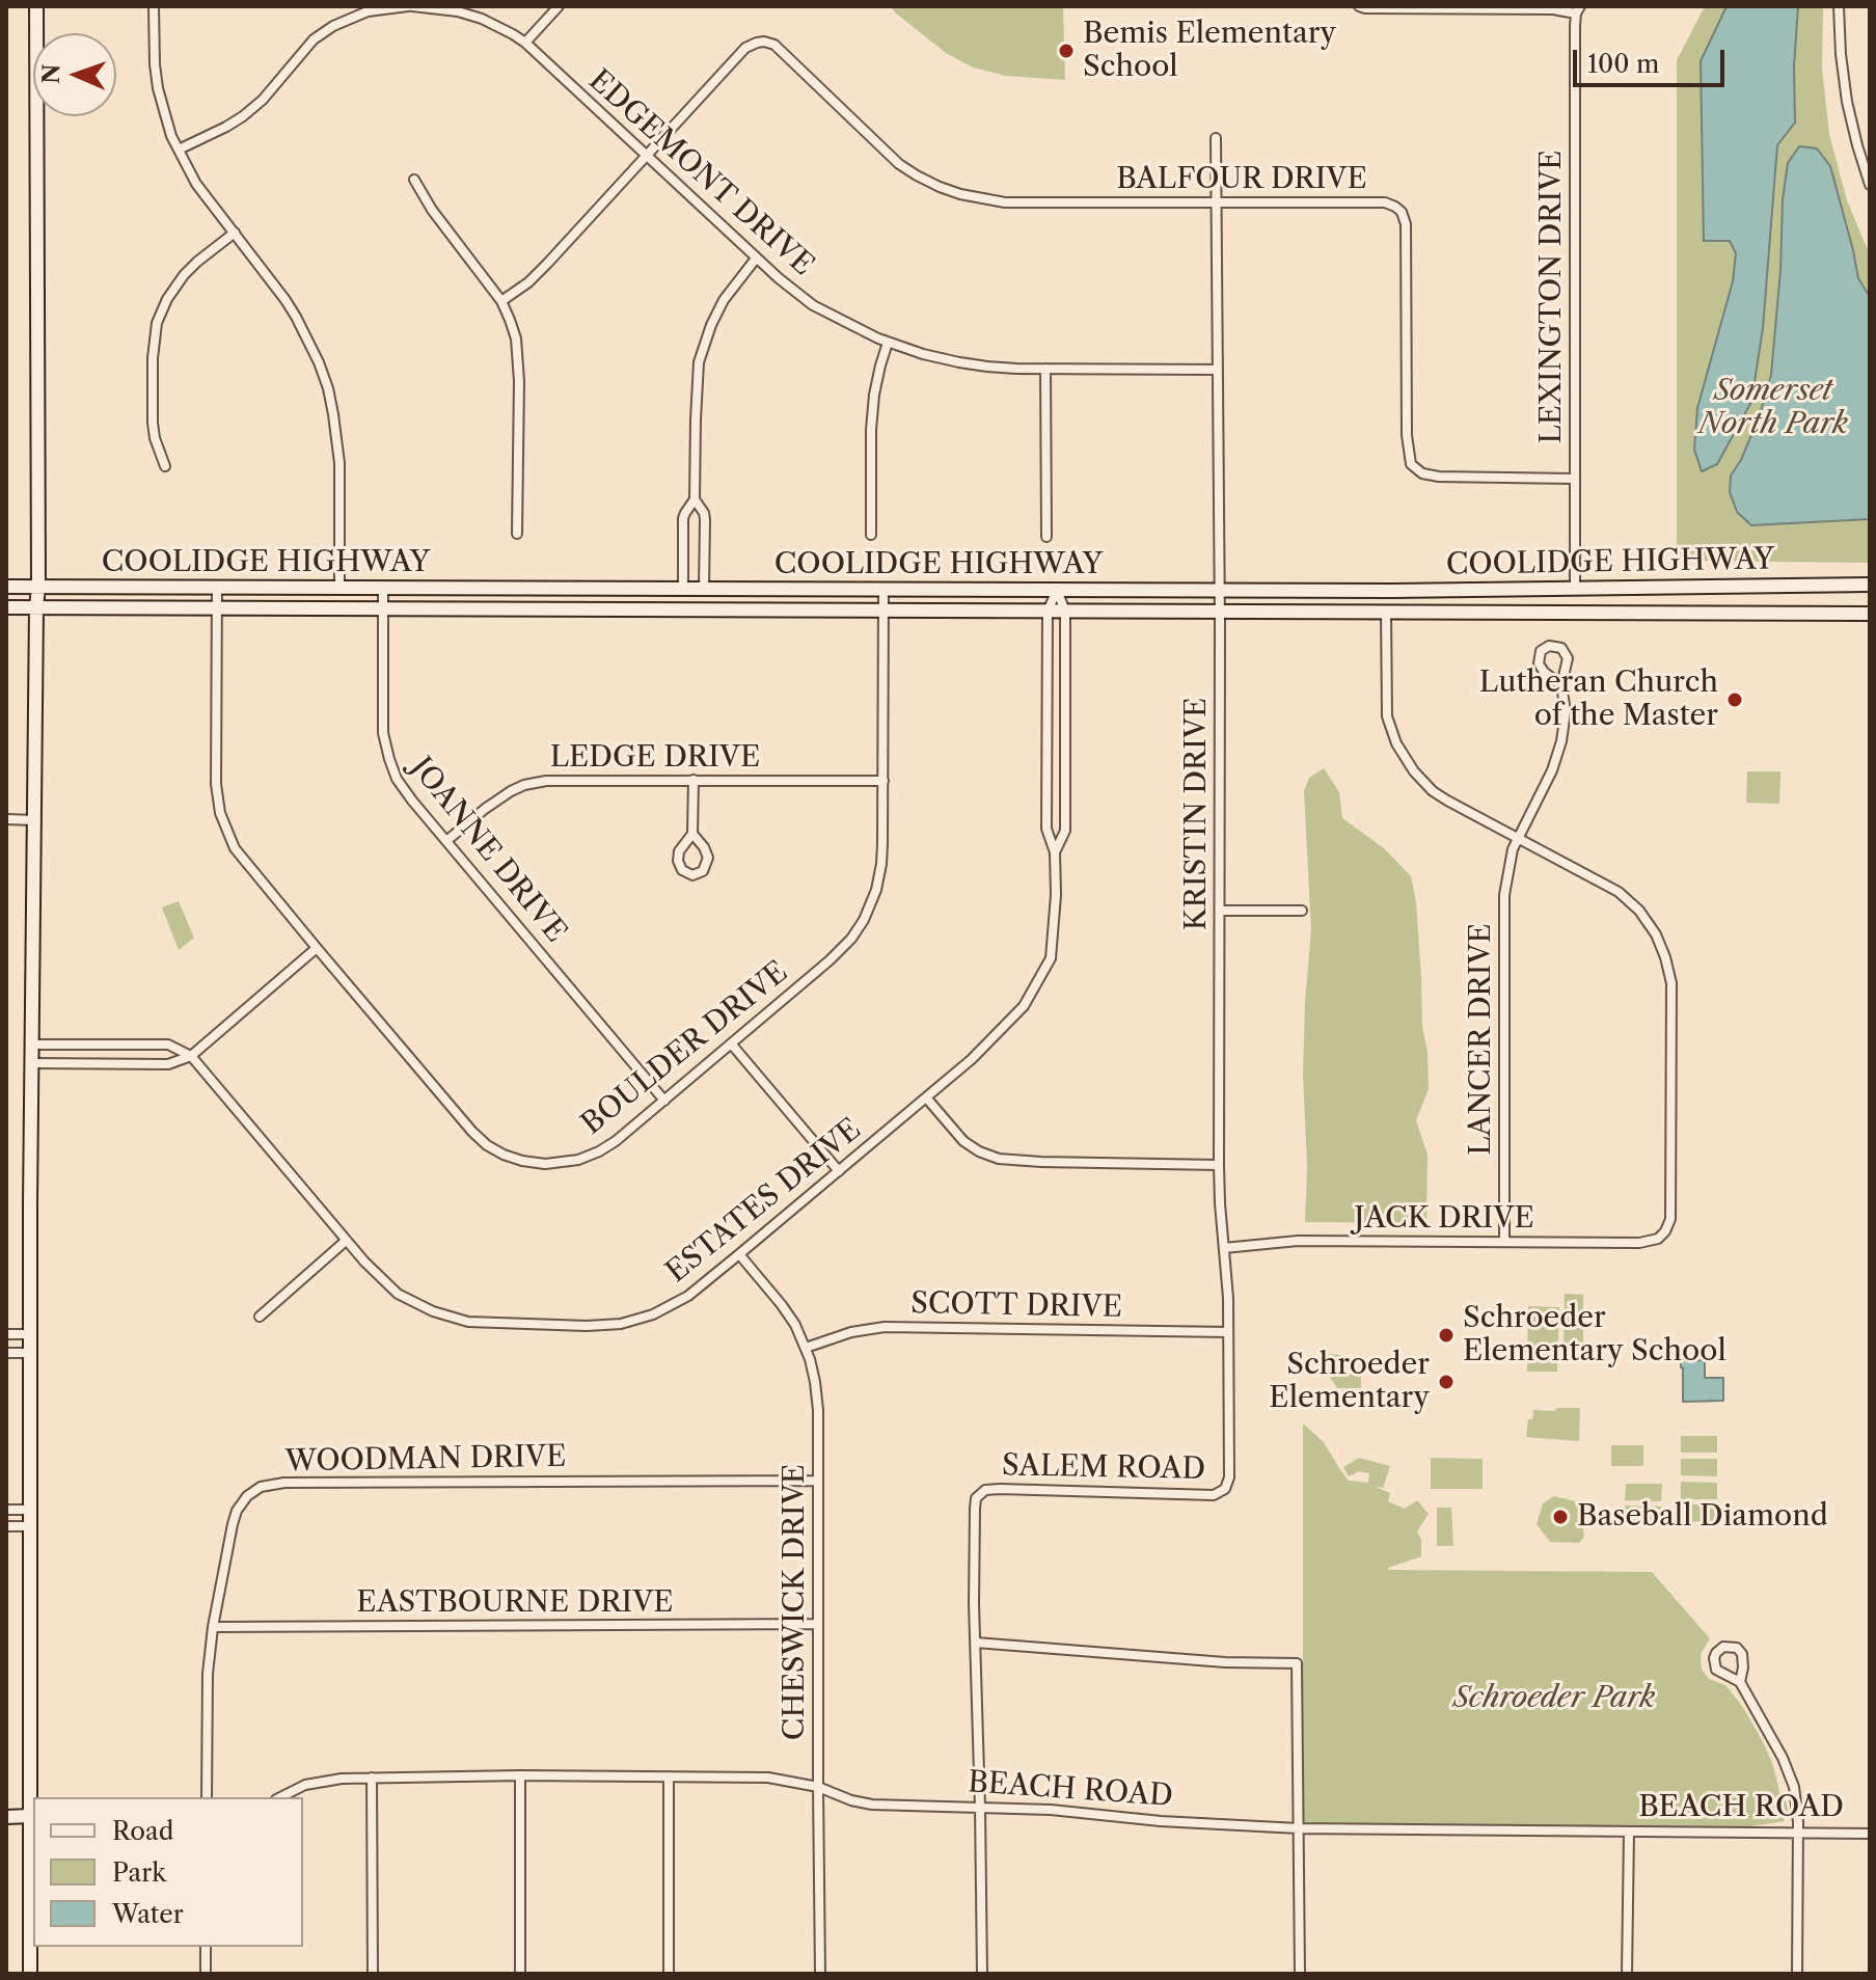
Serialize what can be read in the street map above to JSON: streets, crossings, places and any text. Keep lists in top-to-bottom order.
{
  "streets": {
    "main road": ["COOLIDGE HIGHWAY"],
    "street": [
      "EDGEMONT DRIVE",
      "BALFOUR DRIVE",
      "LEXINGTON DRIVE",
      "LEDGE DRIVE",
      "KRISTIN DRIVE",
      "JOANNE DRIVE",
      "LANCER DRIVE",
      "BOULDER DRIVE",
      "ESTATES DRIVE",
      "JACK DRIVE",
      "SCOTT DRIVE",
      "WOODMAN DRIVE",
      "SALEM ROAD",
      "CHESWICK DRIVE",
      "EASTBOURNE DRIVE",
      "BEACH ROAD"
    ]
  },
  "crossings": [
    ["EDGEMONT DRIVE", "BALFOUR DRIVE"],
    ["EDGEMONT DRIVE", "KRISTIN DRIVE"],
    ["BALFOUR DRIVE", "LEXINGTON DRIVE"],
    ["BALFOUR DRIVE", "KRISTIN DRIVE"],
    ["LEXINGTON DRIVE", "COOLIDGE HIGHWAY"],
    ["COOLIDGE HIGHWAY", "KRISTIN DRIVE"],
    ["COOLIDGE HIGHWAY", "JOANNE DRIVE"],
    ["COOLIDGE HIGHWAY", "BOULDER DRIVE"],
    ["COOLIDGE HIGHWAY", "ESTATES DRIVE"],
    ["LEDGE DRIVE", "JOANNE DRIVE"],
    ["LEDGE DRIVE", "BOULDER DRIVE"],
    ["KRISTIN DRIVE", "JACK DRIVE"],
    ["KRISTIN DRIVE", "SCOTT DRIVE"],
    ["KRISTIN DRIVE", "SALEM ROAD"],
    ["JOANNE DRIVE", "BOULDER DRIVE"],
    ["LANCER DRIVE", "JACK DRIVE"],
    ["ESTATES DRIVE", "CHESWICK DRIVE"],
    ["SCOTT DRIVE", "CHESWICK DRIVE"],
    ["WOODMAN DRIVE", "CHESWICK DRIVE"],
    ["WOODMAN DRIVE", "EASTBOURNE DRIVE"],
    ["CHESWICK DRIVE", "EASTBOURNE DRIVE"],
    ["CHESWICK DRIVE", "BEACH ROAD"]
  ],
  "parks": ["Somerset North Park", "Schroeder Park"],
  "places": [
    "Bemis Elementary School",
    "Lutheran Church of the Master",
    "Schroeder Elementary School",
    "Schroeder Elementary",
    "Baseball Diamond"
  ],
  "legend": ["Road", "Park", "Water"],
  "scale_bar": "100 m",
  "north": "left"
}
